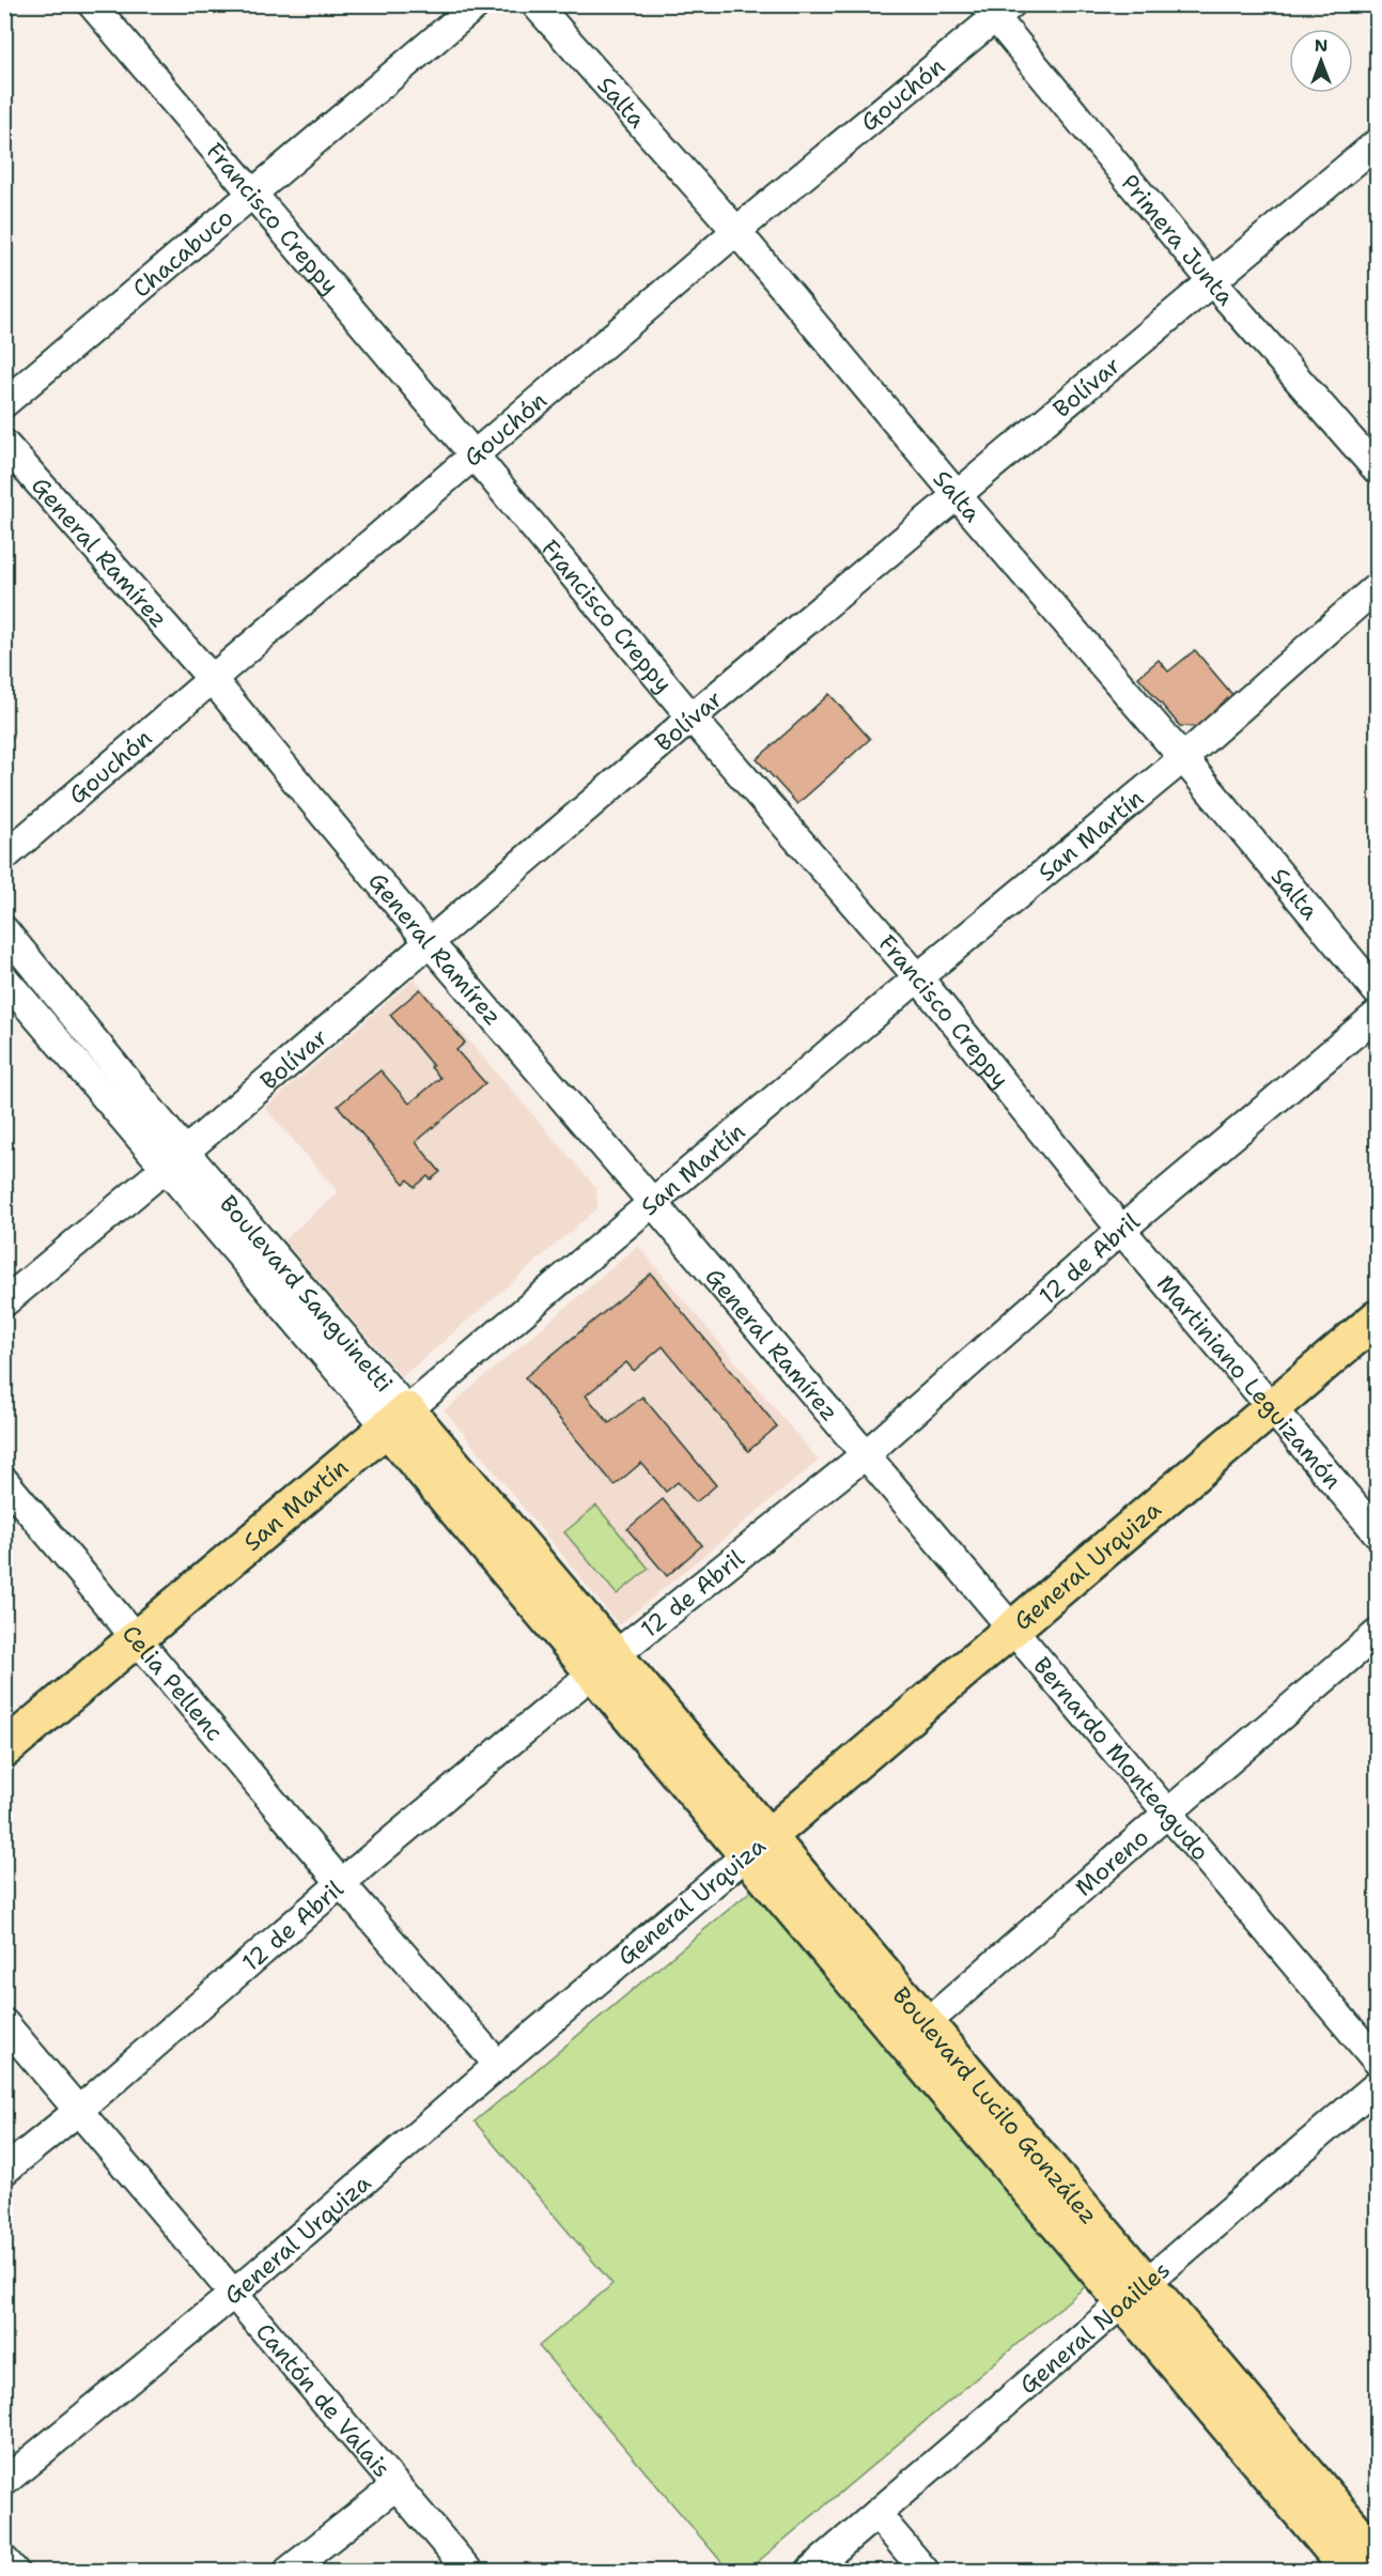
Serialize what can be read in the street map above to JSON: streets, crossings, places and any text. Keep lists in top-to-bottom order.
{
  "streets": {
    "main road": [
      "San Martín",
      "Boulevard Sanguinetti",
      "General Urquiza",
      "Boulevard Lucilo González"
    ],
    "street": [
      "Gouchón",
      "Salta",
      "Francisco Creppy",
      "Primera Junta",
      "Chacabuco",
      "Bolívar",
      "General Ramírez",
      "12 de Abril",
      "Martiniano Leguizamón",
      "Celia Pellenc",
      "Bernardo Monteagudo",
      "Moreno",
      "General Noailles",
      "Cantón de Valais"
    ]
  },
  "crossings": [
    ["Gouchón", "Salta"],
    ["Gouchón", "Francisco Creppy"],
    ["Gouchón", "Primera Junta"],
    ["Gouchón", "General Ramírez"],
    ["Salta", "Bolívar"],
    ["Salta", "San Martín"],
    ["Francisco Creppy", "Chacabuco"],
    ["Francisco Creppy", "Bolívar"],
    ["Francisco Creppy", "San Martín"],
    ["Francisco Creppy", "12 de Abril"],
    ["Francisco Creppy", "Martiniano Leguizamón"],
    ["Primera Junta", "Bolívar"],
    ["Bolívar", "General Ramírez"],
    ["Bolívar", "Boulevard Sanguinetti"],
    ["General Ramírez", "San Martín"],
    ["General Ramírez", "12 de Abril"],
    ["General Ramírez", "Bernardo Monteagudo"],
    ["San Martín", "Boulevard Sanguinetti"],
    ["San Martín", "Celia Pellenc"],
    ["12 de Abril", "Boulevard Sanguinetti"],
    ["12 de Abril", "Martiniano Leguizamón"],
    ["12 de Abril", "Celia Pellenc"],
    ["12 de Abril", "Bernardo Monteagudo"],
    ["12 de Abril", "Boulevard Lucilo González"],
    ["12 de Abril", "Cantón de Valais"],
    ["Boulevard Sanguinetti", "Boulevard Lucilo González"],
    ["Martiniano Leguizamón", "General Urquiza"],
    ["General Urquiza", "Celia Pellenc"],
    ["General Urquiza", "Bernardo Monteagudo"],
    ["General Urquiza", "Boulevard Lucilo González"],
    ["General Urquiza", "Cantón de Valais"],
    ["Bernardo Monteagudo", "Moreno"],
    ["Moreno", "Boulevard Lucilo González"],
    ["Boulevard Lucilo González", "General Noailles"]
  ],
  "north": "top"
}
